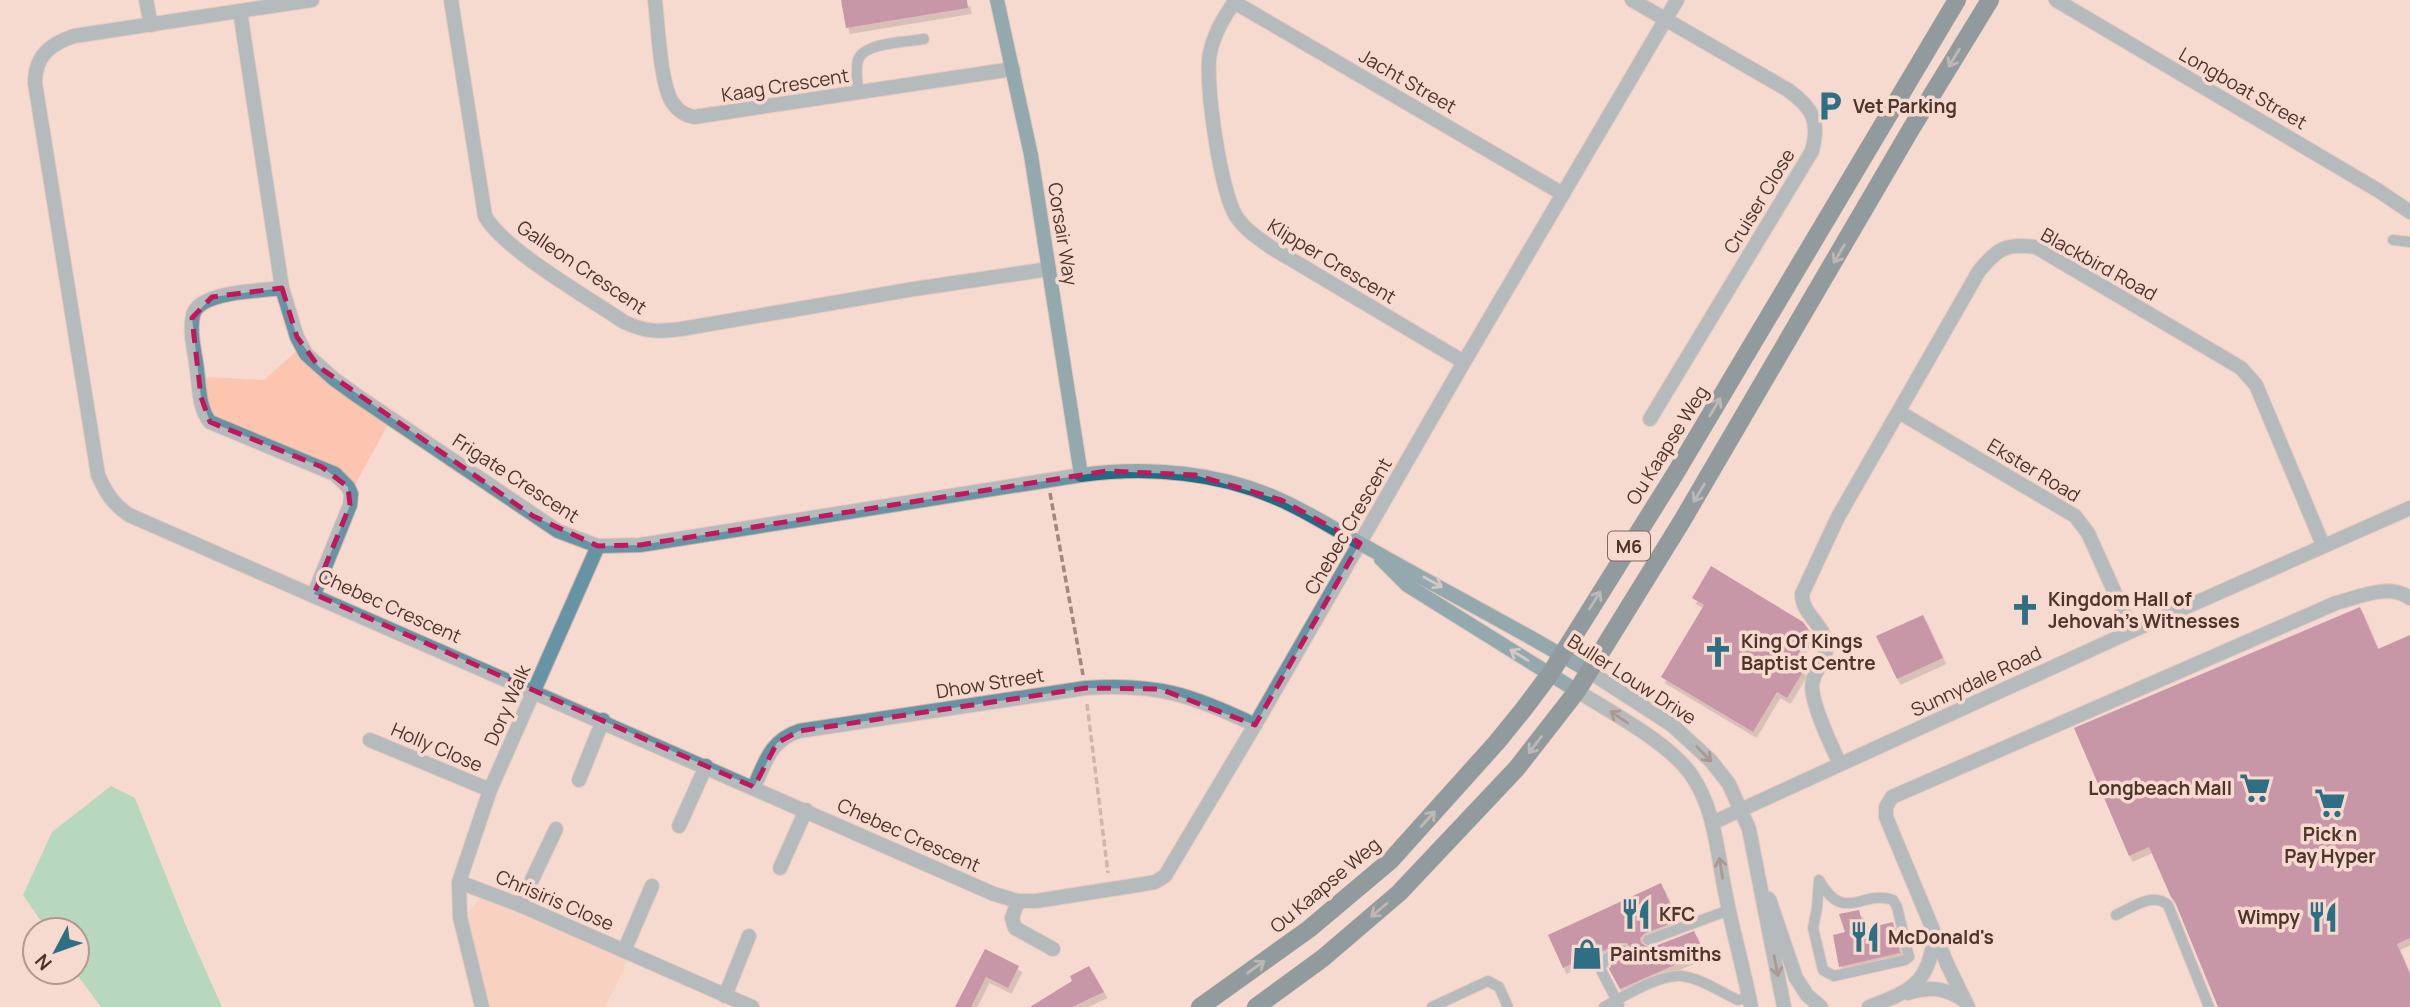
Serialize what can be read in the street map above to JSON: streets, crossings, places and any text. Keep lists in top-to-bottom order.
{
  "streets": {
    "main road": ["Ou Kaapse Weg", "M6"],
    "street": [
      "Jacht Street",
      "Kaag Crescent",
      "Longboat Street",
      "Cruiser Close",
      "Corsair Way",
      "Klipper Crescent",
      "Blackbird Road",
      "Galleon Crescent",
      "Ekster Road",
      "Frigate Crescent",
      "Chebec Crescent",
      "Buller Louw Drive",
      "Sunnydale Road",
      "Dhow Street",
      "Dory Walk",
      "Holly Close",
      "Chrisiris Close"
    ]
  },
  "crossings": [
    ["Jacht Street", "Klipper Crescent"],
    ["Jacht Street", "Chebec Crescent"],
    ["Kaag Crescent", "Corsair Way"],
    ["Cruiser Close", "Chebec Crescent"],
    ["Corsair Way", "Galleon Crescent"],
    ["Corsair Way", "Frigate Crescent"],
    ["Corsair Way", "Buller Louw Drive"],
    ["Klipper Crescent", "Chebec Crescent"],
    ["Blackbird Road", "Ekster Road"],
    ["Blackbird Road", "Sunnydale Road"],
    ["Ou Kaapse Weg", "Buller Louw Drive"],
    ["Ekster Road", "Sunnydale Road"],
    ["Frigate Crescent", "Buller Louw Drive"],
    ["Frigate Crescent", "Dory Walk"],
    ["Chebec Crescent", "Buller Louw Drive"],
    ["Chebec Crescent", "Dhow Street"],
    ["Chebec Crescent", "Dory Walk"],
    ["M6", "Buller Louw Drive"],
    ["Buller Louw Drive", "Sunnydale Road"],
    ["Dory Walk", "Holly Close"],
    ["Dory Walk", "Chrisiris Close"]
  ],
  "places": {
    "parking": ["Vet Parking"],
    "church": ["Kingdom Hall of Jehovah's Witnesses", "King Of Kings Baptist Centre"],
    "supermarket": ["Longbeach Mall", "Pick n Pay Hyper"],
    "restaurant": ["KFC", "Wimpy", "McDonald's"],
    "shop": ["Paintsmiths"]
  },
  "north": "bottom left"
}
